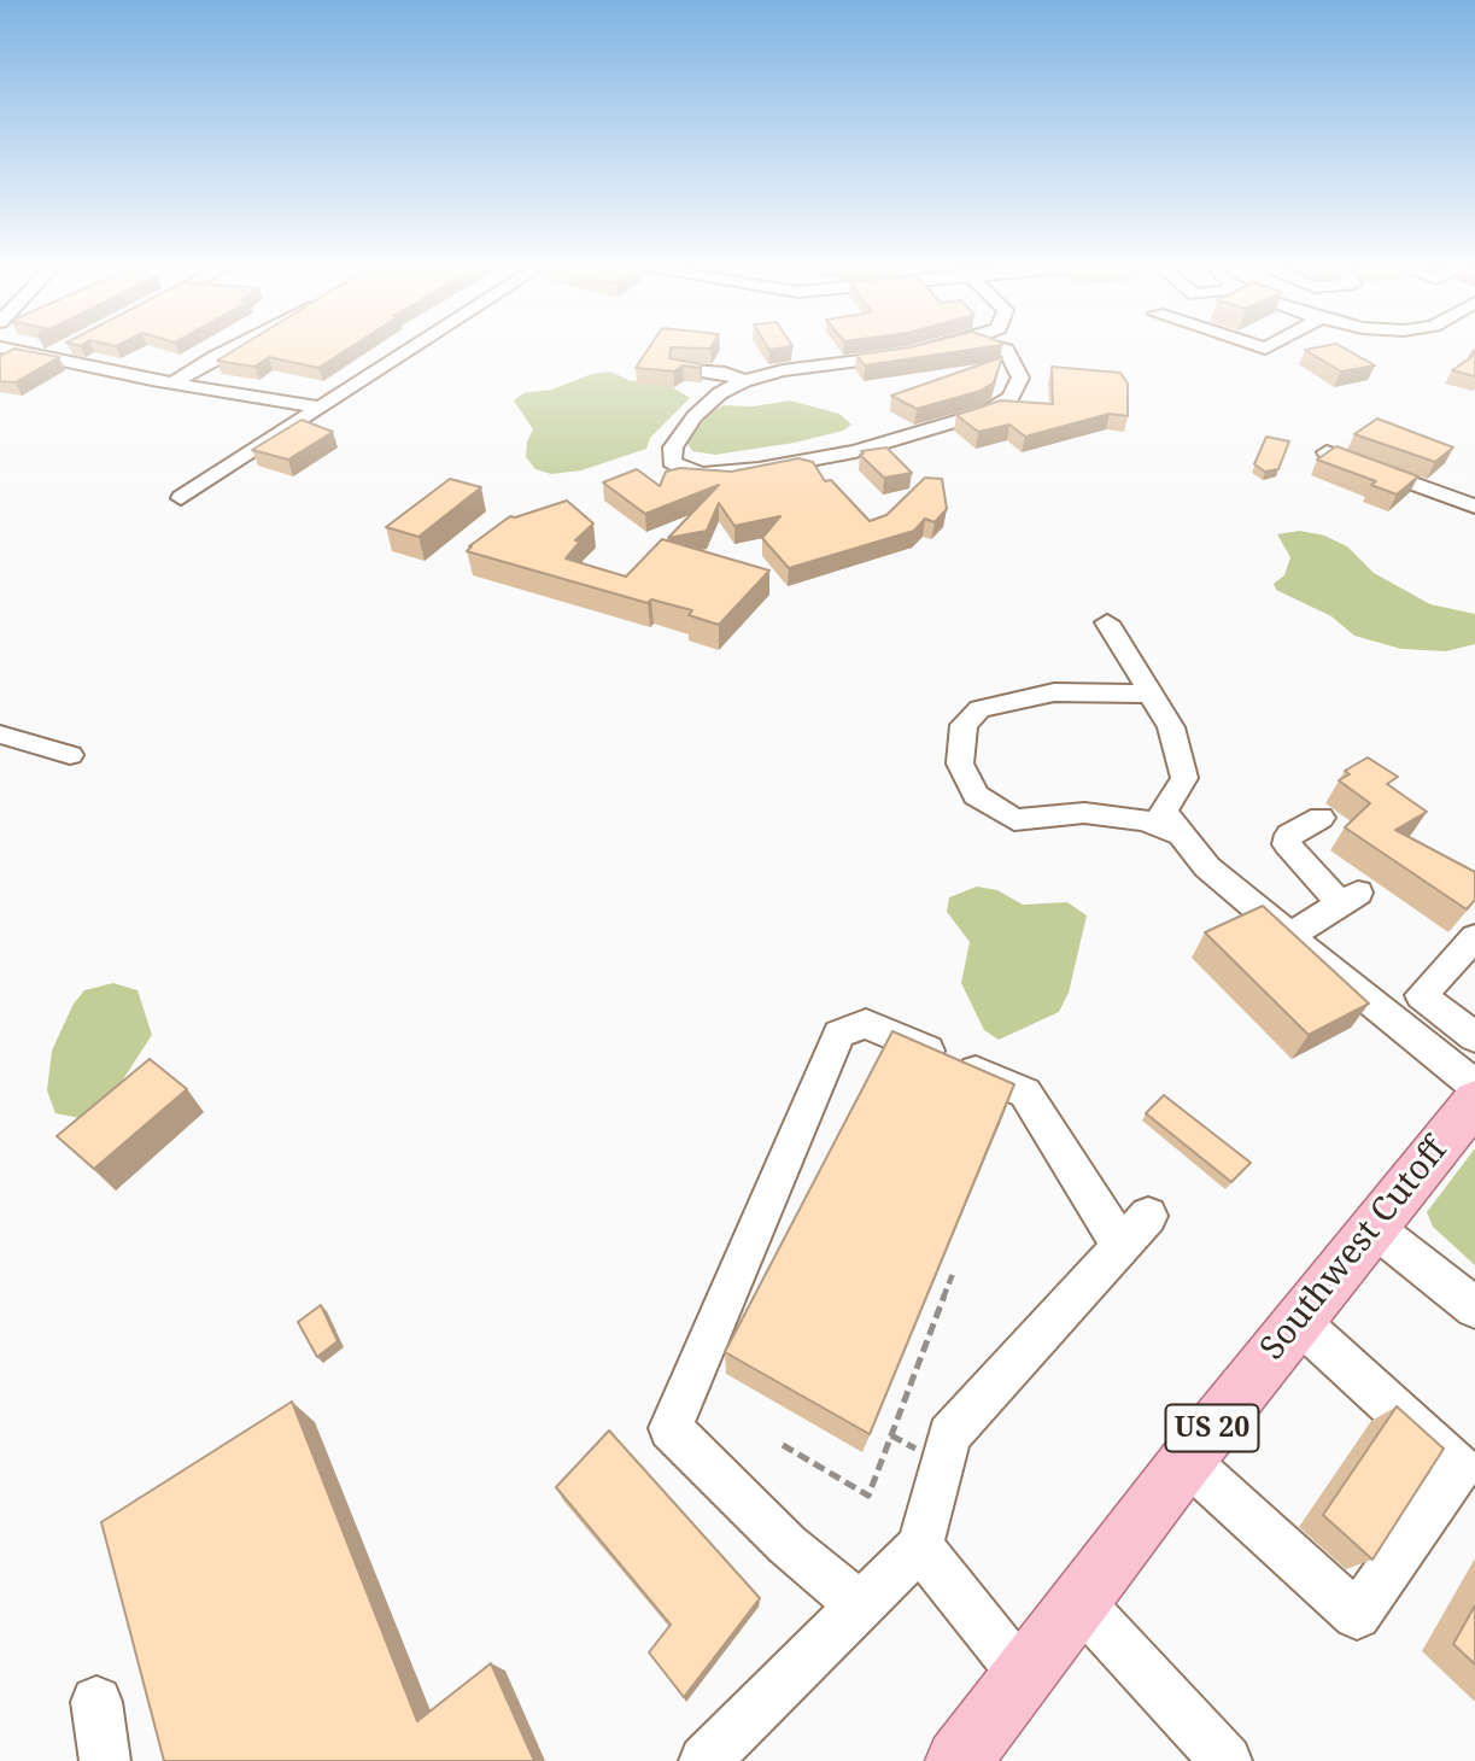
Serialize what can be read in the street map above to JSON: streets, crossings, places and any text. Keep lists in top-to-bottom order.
{
  "streets": {
    "main road": ["Southwest Cutoff", "US 20"]
  }
}
